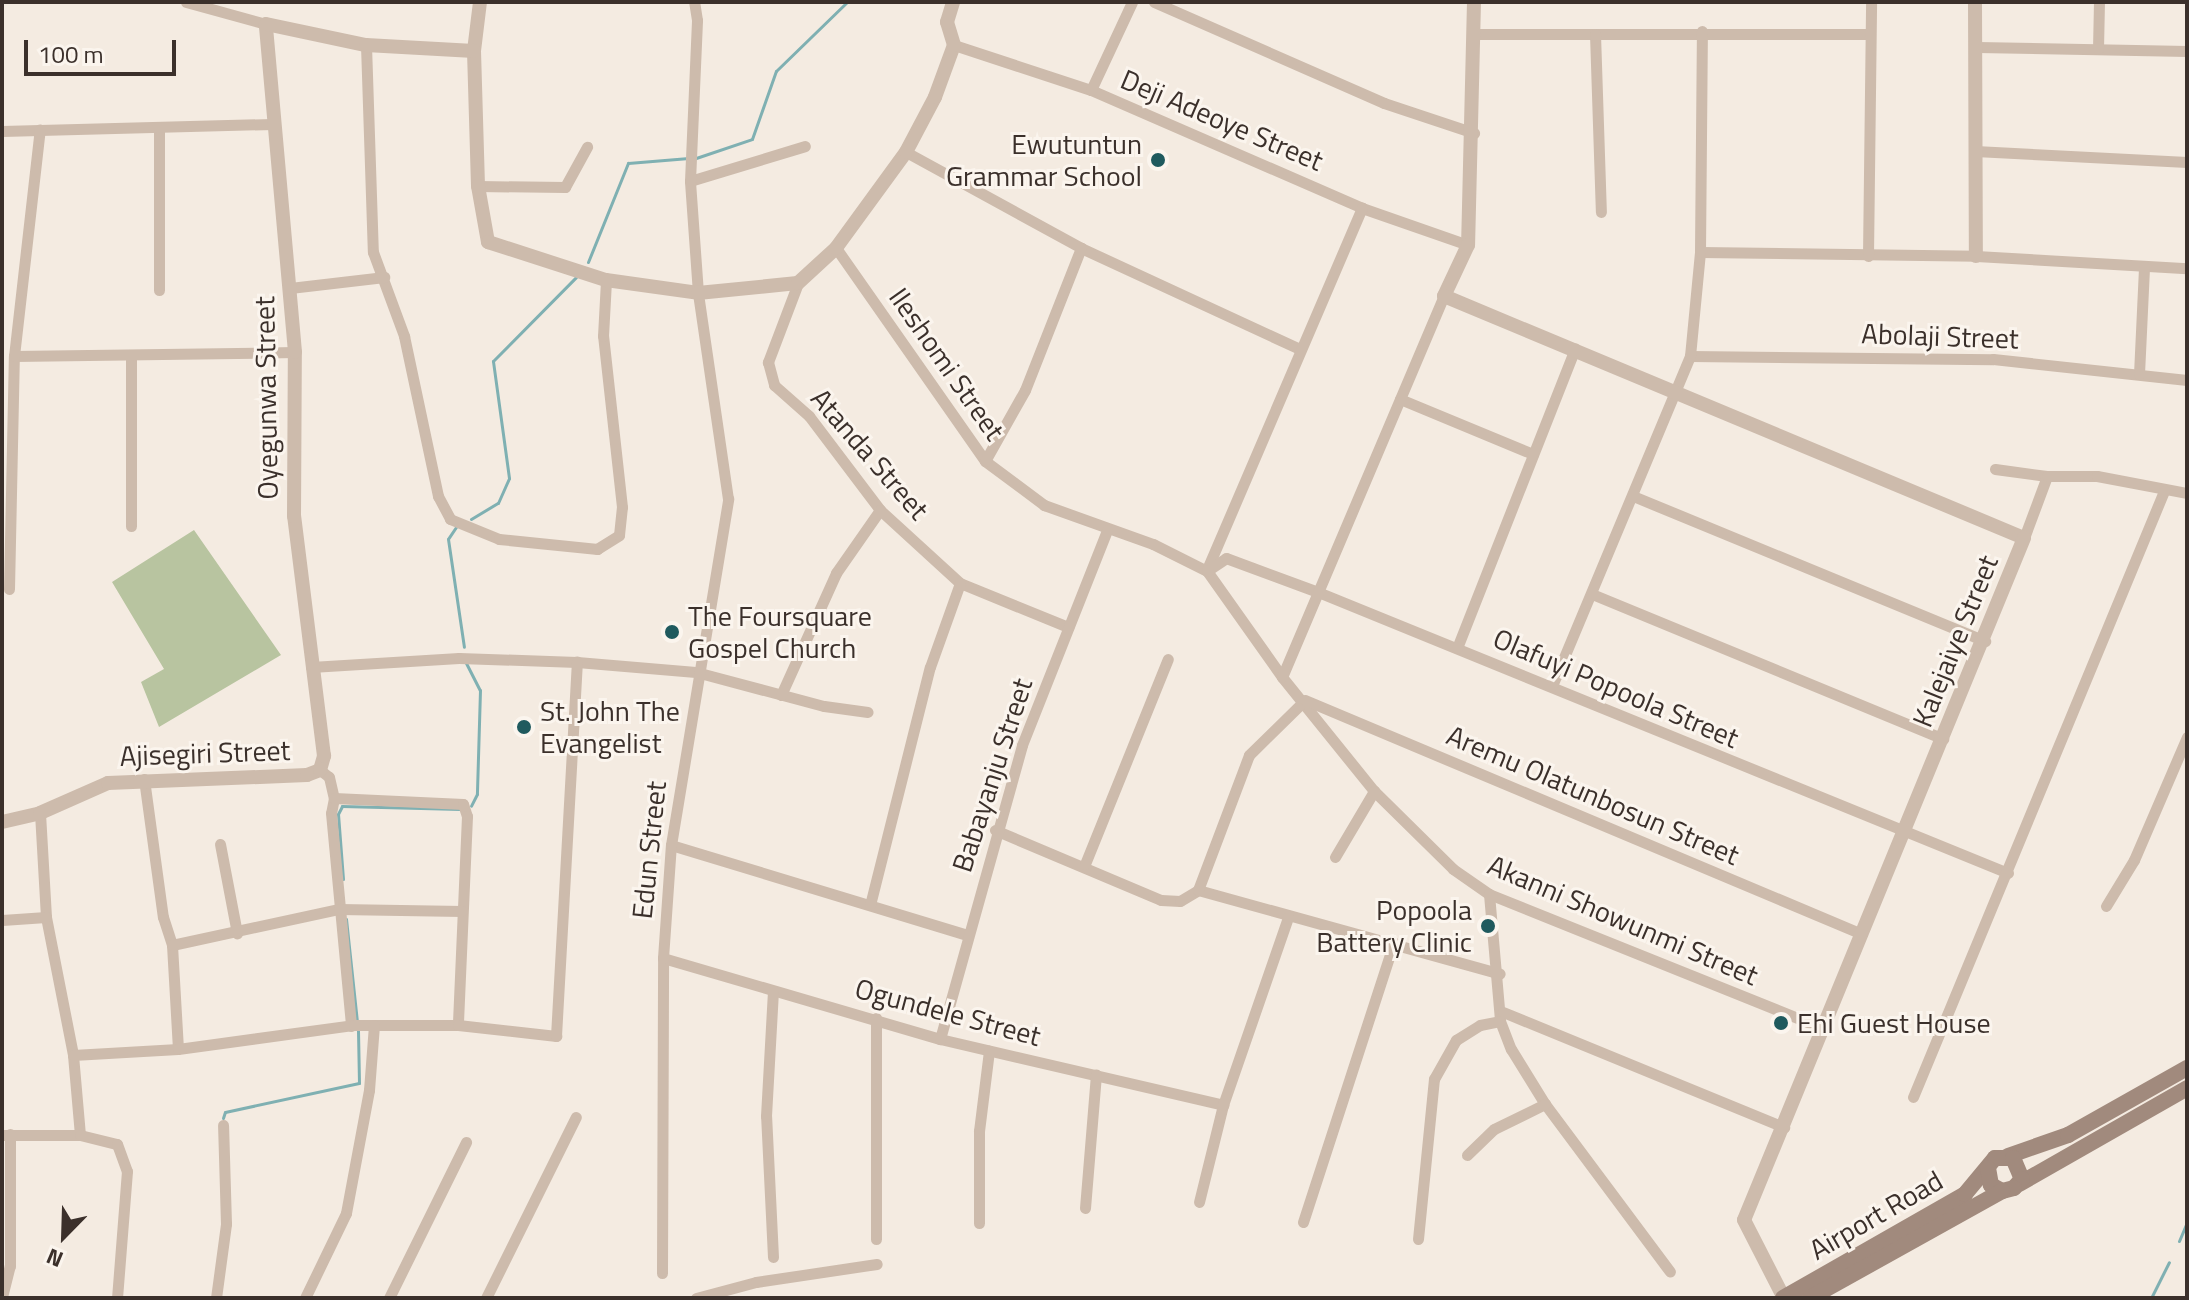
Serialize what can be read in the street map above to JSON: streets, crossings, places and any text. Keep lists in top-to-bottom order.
{
  "streets": {
    "main road": ["Airport Road"],
    "street": [
      "Deji Adeoye Street",
      "Abolaji Street",
      "Ileshomi Street",
      "Oyegunwa Street",
      "Atanda Street",
      "Kalejaiye Street",
      "Olafuyi Popoola Street",
      "Ajisegiri Street",
      "Babayanju Street",
      "Aremu Olatunbosun Street",
      "Edun Street",
      "Akanni Showunmi Street",
      "Ogundele Street"
    ]
  },
  "crossings": [
    ["Ileshomi Street", "Olafuyi Popoola Street"],
    ["Ileshomi Street", "Babayanju Street"],
    ["Ileshomi Street", "Akanni Showunmi Street"],
    ["Oyegunwa Street", "Ajisegiri Street"],
    ["Atanda Street", "Babayanju Street"],
    ["Kalejaiye Street", "Olafuyi Popoola Street"],
    ["Kalejaiye Street", "Aremu Olatunbosun Street"],
    ["Kalejaiye Street", "Akanni Showunmi Street"],
    ["Kalejaiye Street", "Airport Road"],
    ["Olafuyi Popoola Street", "Akanni Showunmi Street"],
    ["Babayanju Street", "Ogundele Street"],
    ["Aremu Olatunbosun Street", "Akanni Showunmi Street"],
    ["Edun Street", "Ogundele Street"]
  ],
  "places": [
    "Ewutuntun Grammar School",
    "The Foursquare Gospel Church",
    "St. John The Evangelist",
    "Popoola Battery Clinic",
    "Ehi Guest House"
  ],
  "scale_bar": "100 m",
  "north": "bottom left"
}
